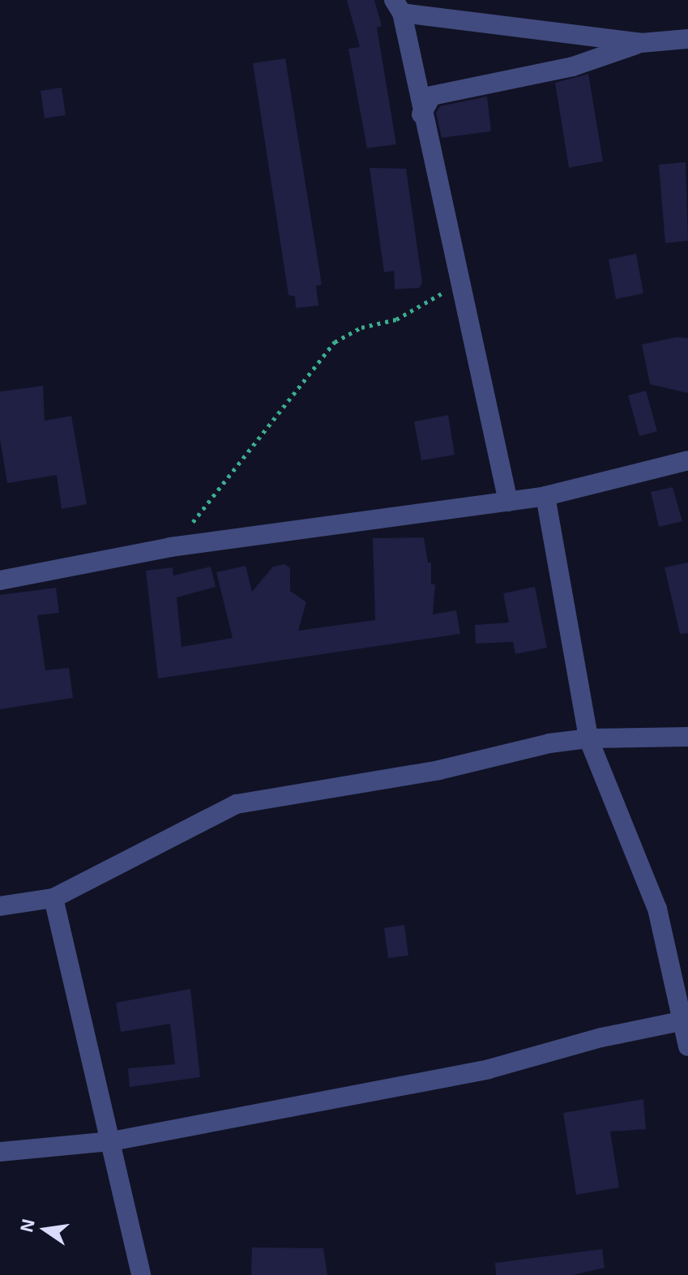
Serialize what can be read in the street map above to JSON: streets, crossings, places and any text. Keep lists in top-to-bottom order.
{
  "north": "left"
}
